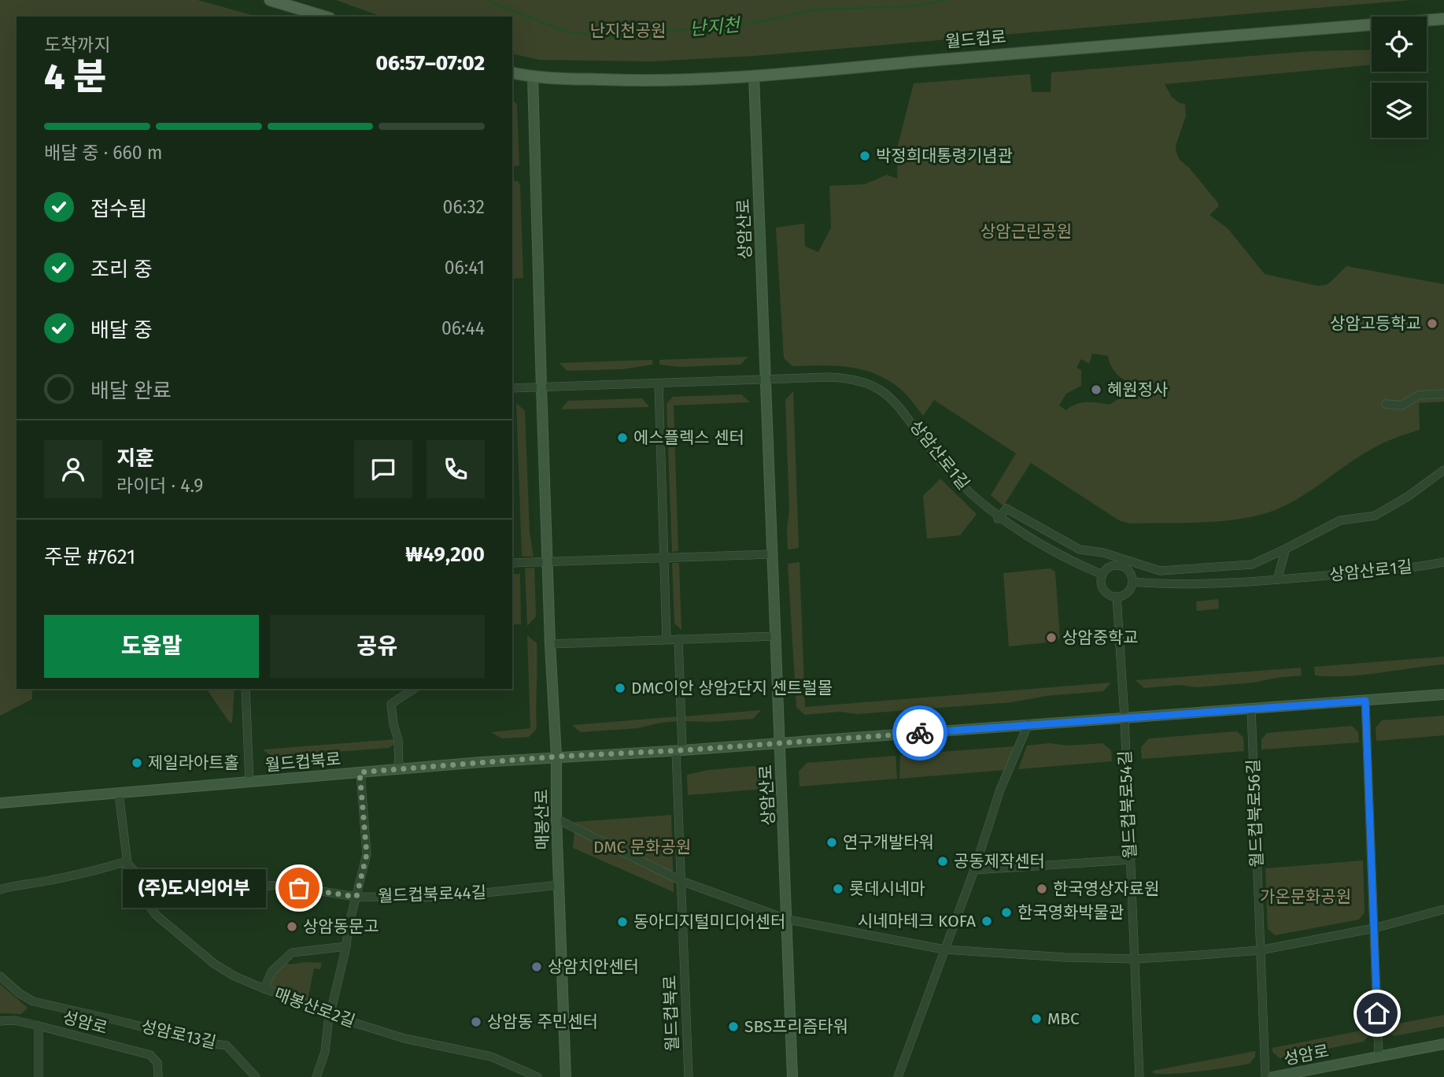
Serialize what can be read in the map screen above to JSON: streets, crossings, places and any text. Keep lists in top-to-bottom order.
{
  "streets": {
    "main road": [
      "월드컵로",
      "상암산로",
      "월드컵북로",
      "매봉산로",
      "성암로"
    ],
    "street": [
      "상암산로1길",
      "월드컵북로54길",
      "월드컵북로56길",
      "월드컵북로44길",
      "매봉산로2길",
      "성암로13길"
    ]
  },
  "crossings": [
    ["월드컵로", "상암산로"],
    ["월드컵로", "매봉산로"],
    ["상암산로", "상암산로1길"],
    ["상암산로", "월드컵북로"],
    ["월드컵북로", "월드컵북로54길"],
    ["월드컵북로", "월드컵북로56길"],
    ["월드컵북로", "매봉산로"],
    ["매봉산로", "월드컵북로44길"],
    ["월드컵북로44길", "매봉산로2길"]
  ],
  "water": ["난지천"],
  "parks": [
    "난지천공원",
    "상암근린공원",
    "DMC 문화공원",
    "가온문화공원"
  ],
  "places": [
    "박정희대통령기념관",
    "상암고등학교",
    "혜원정사",
    "에스플렉스 센터",
    "상암중학교",
    "DMC이안 상암2단지 센트럴몰",
    "제일라아트홀",
    "연구개발타워",
    "공동제작센터",
    "(주)도시의어부",
    "롯데시네마",
    "한국영상자료원",
    "한국영화박물관",
    "시네마테크 KOFA",
    "동아디지털미디어센터",
    "상암동문고",
    "상암치안센터",
    "MBC",
    "상암동 주민센터",
    "SBS프리즘타워"
  ],
  "page": {
    "heading": ["4 분", "도착까지", "06:57–07:02"],
    "panel": [
      "지훈",
      "라이더 · 4.9",
      "주문 #7621",
      "₩49,200"
    ],
    "bar": "배달 중 · 660 m",
    "list": [
      ["접수됨", "06:32"],
      ["조리 중", "06:41"],
      ["배달 중", "06:44"],
      "배달 완료"
    ],
    "buttons": ["도움말", "공유"],
    "bubble": "(주)도시의어부"
  }
}
